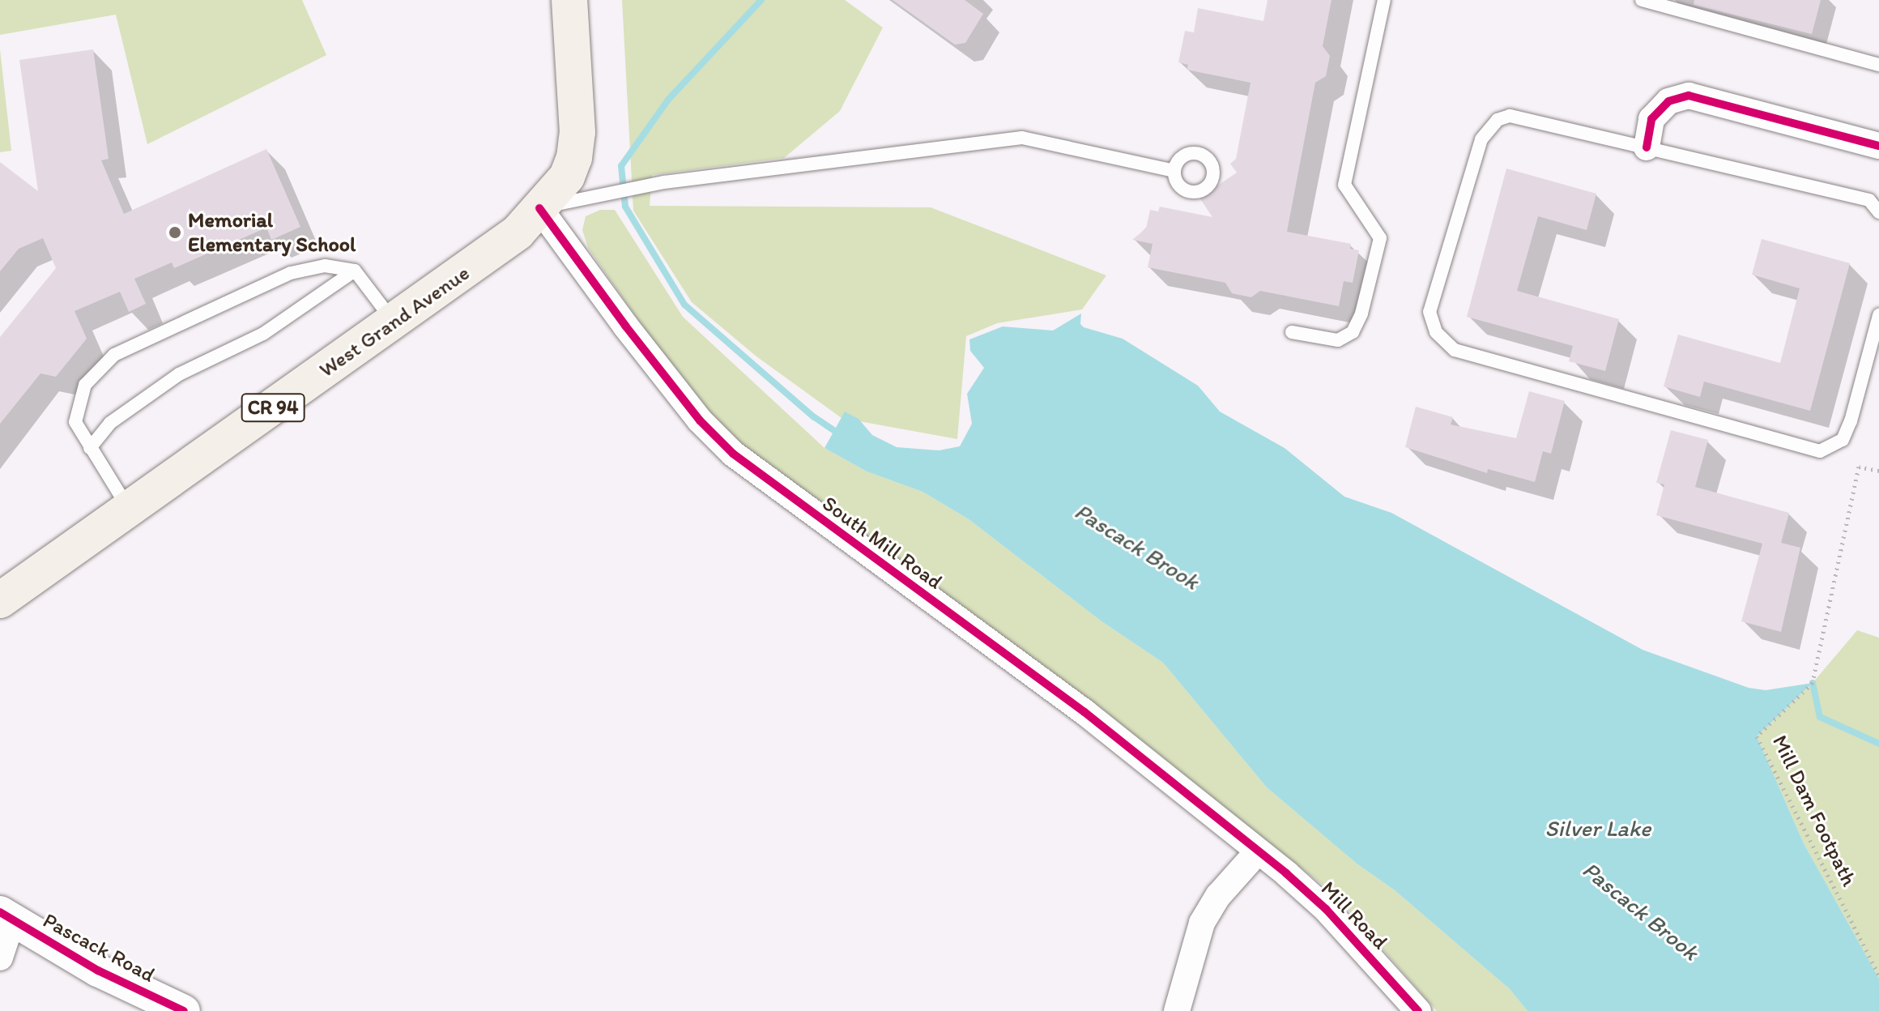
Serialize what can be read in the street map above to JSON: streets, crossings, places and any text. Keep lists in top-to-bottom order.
{
  "streets": {
    "main road": ["West Grand Avenue", "CR 94"],
    "street": ["South Mill Road", "Mill Road", "Pascack Road"],
    "path": ["Mill Dam Footpath"]
  },
  "crossings": [
    ["West Grand Avenue", "South Mill Road"],
    ["South Mill Road", "Mill Road"]
  ],
  "water": ["Pascack Brook", "Silver Lake"],
  "places": ["Memorial Elementary School"]
}
